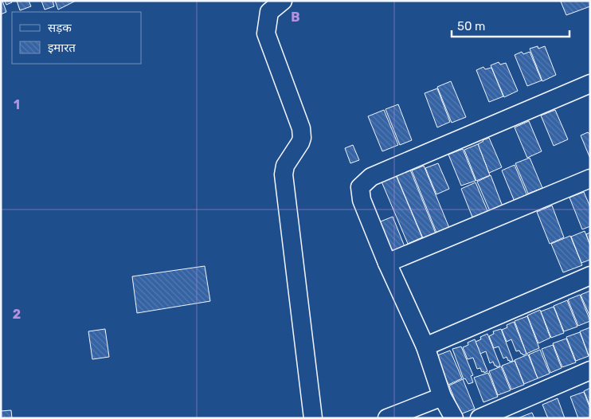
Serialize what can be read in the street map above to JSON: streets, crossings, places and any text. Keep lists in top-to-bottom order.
{
  "legend": ["सड़क", "इमारत"],
  "scale_bar": "50 m",
  "grid": {
    "columns": ["B"],
    "rows": ["1", "2"]
  }
}
